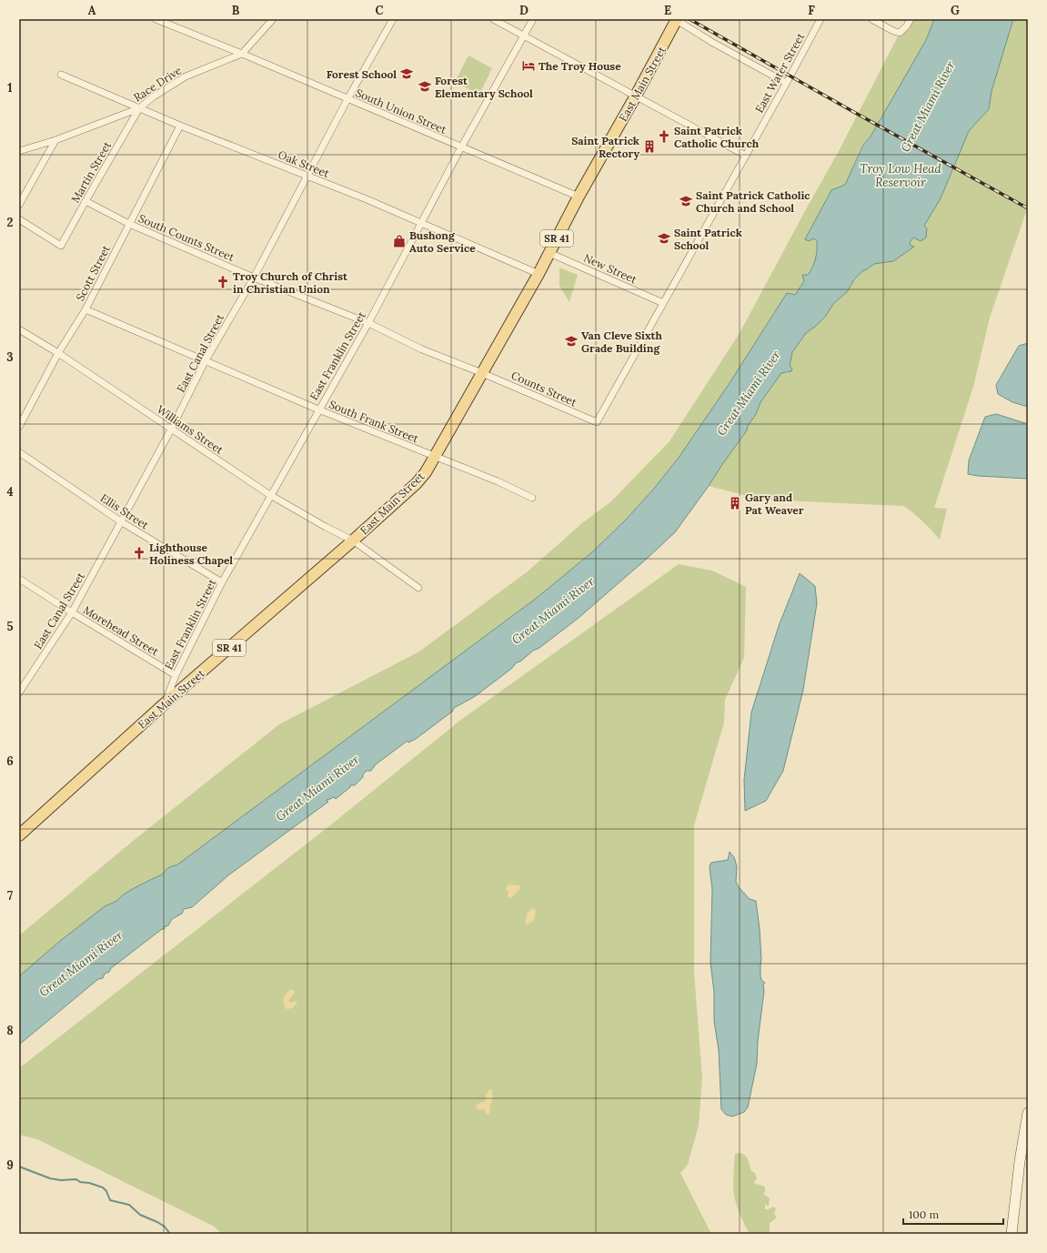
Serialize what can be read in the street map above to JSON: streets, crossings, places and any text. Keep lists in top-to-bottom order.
{
  "streets": {
    "main road": ["East Main Street", "SR 41"],
    "street": [
      "East Water Street",
      "Race Drive",
      "South Union Street",
      "Oak Street",
      "Martin Street",
      "South Counts Street",
      "New Street",
      "Scott Street",
      "East Canal Street",
      "East Franklin Street",
      "Counts Street",
      "South Frank Street",
      "Williams Street",
      "Ellis Street",
      "Morehead Street"
    ]
  },
  "crossings": [
    ["East Water Street", "New Street"],
    ["East Water Street", "Counts Street"],
    ["Race Drive", "South Union Street"],
    ["Race Drive", "Oak Street"],
    ["Race Drive", "Martin Street"],
    ["East Main Street", "South Union Street"],
    ["East Main Street", "Oak Street"],
    ["East Main Street", "South Counts Street"],
    ["East Main Street", "New Street"],
    ["East Main Street", "East Franklin Street"],
    ["East Main Street", "Counts Street"],
    ["East Main Street", "South Frank Street"],
    ["East Main Street", "Williams Street"],
    ["South Union Street", "East Canal Street"],
    ["South Union Street", "East Franklin Street"],
    ["Oak Street", "Martin Street"],
    ["Oak Street", "Scott Street"],
    ["Oak Street", "East Canal Street"],
    ["Oak Street", "East Franklin Street"],
    ["Martin Street", "South Counts Street"],
    ["South Counts Street", "Scott Street"],
    ["South Counts Street", "East Canal Street"],
    ["South Counts Street", "East Franklin Street"],
    ["South Counts Street", "Counts Street"],
    ["Scott Street", "South Frank Street"],
    ["Scott Street", "Williams Street"],
    ["East Canal Street", "South Frank Street"],
    ["East Canal Street", "Williams Street"],
    ["East Canal Street", "Ellis Street"],
    ["East Canal Street", "Morehead Street"],
    ["East Franklin Street", "South Frank Street"],
    ["East Franklin Street", "Williams Street"],
    ["East Franklin Street", "Ellis Street"],
    ["East Franklin Street", "Morehead Street"]
  ],
  "water": ["Great Miami River", "Troy Low Head Reservoir"],
  "places": {
    "hotel": ["The Troy House"],
    "school or university": [
      "Forest School",
      "Forest Elementary School",
      "Saint Patrick Catholic Church and School",
      "Saint Patrick School",
      "Van Cleve Sixth Grade Building"
    ],
    "church": ["Saint Patrick Catholic Church", "Troy Church of Christ in Christian Union", "Lighthouse Holiness Chapel"],
    "building": ["Saint Patrick Rectory", "Gary and Pat Weaver"],
    "shop": ["Bushong Auto Service"]
  },
  "scale_bar": "100 m",
  "grid": {
    "columns": [
      "A",
      "B",
      "C",
      "D",
      "E",
      "F",
      "G"
    ],
    "rows": [
      "1",
      "2",
      "3",
      "4",
      "5",
      "6",
      "7",
      "8",
      "9"
    ]
  }
}
